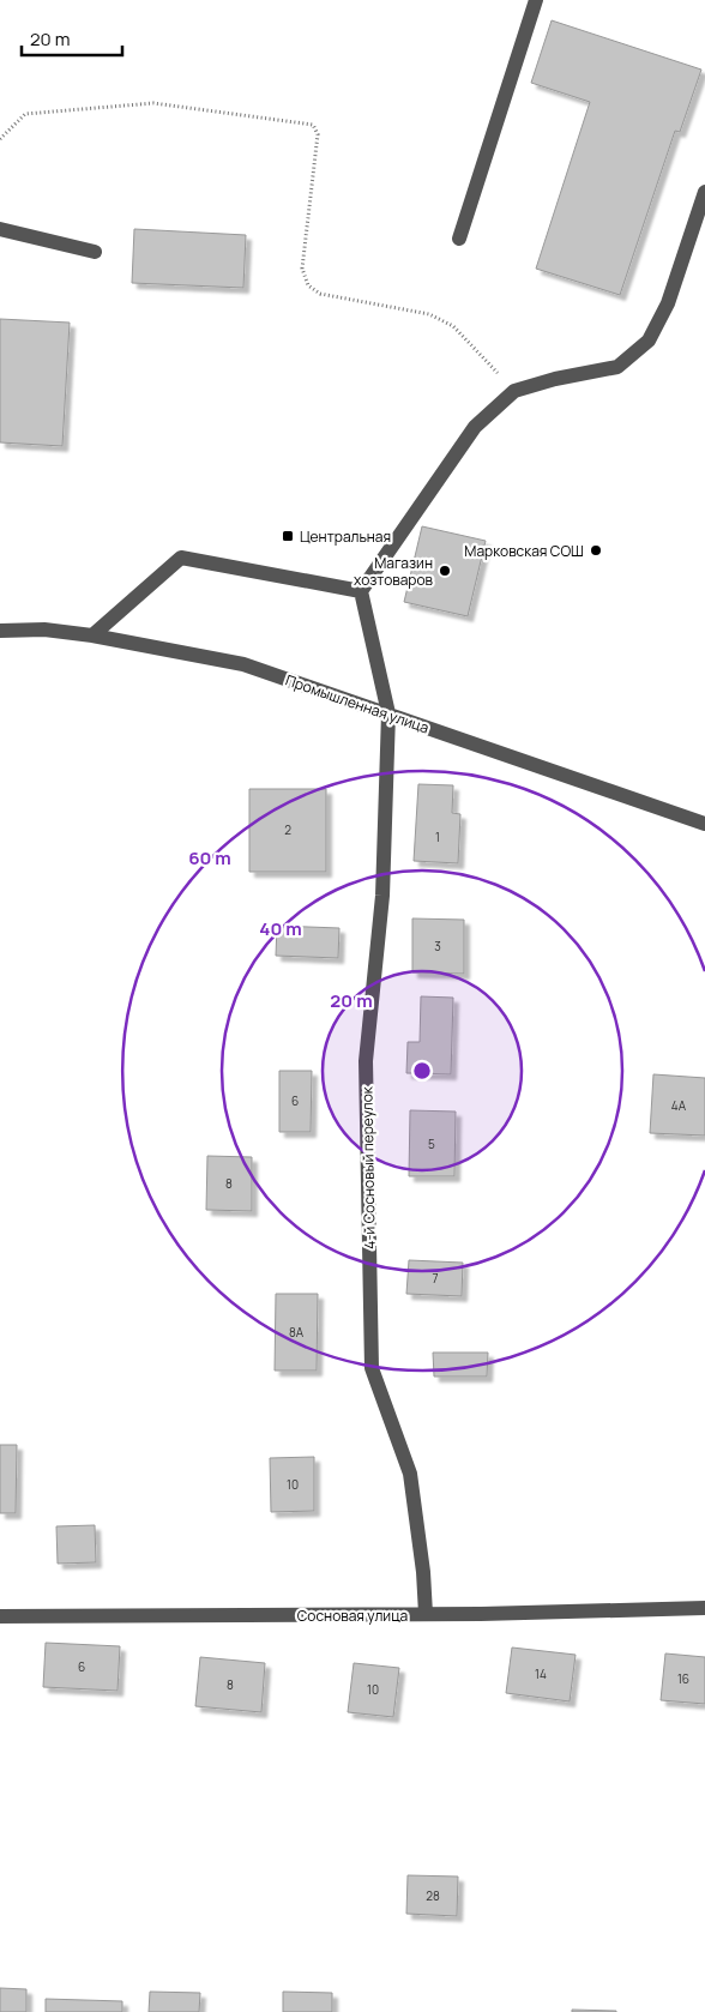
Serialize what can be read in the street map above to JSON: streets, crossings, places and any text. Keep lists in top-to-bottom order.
{
  "streets": {
    "street": ["Промышленная улица", "4-й Сосновый переулок", "Сосновая улица"]
  },
  "crossings": [
    ["Промышленная улица", "4-й Сосновый переулок"],
    ["4-й Сосновый переулок", "Сосновая улица"]
  ],
  "places": {
    "transit": ["Центральная"],
    "other": ["Марковская СОШ", "Магазин хозтоваров"]
  },
  "house_numbers": [
    "2",
    "1",
    "3",
    "6",
    "4А",
    "5",
    "8",
    "7",
    "8А",
    "10",
    "6",
    "14",
    "16",
    "8",
    "10",
    "28"
  ],
  "scale_bar": "20 m",
  "rings": ["60 m", "40 m", "20 m"]
}
